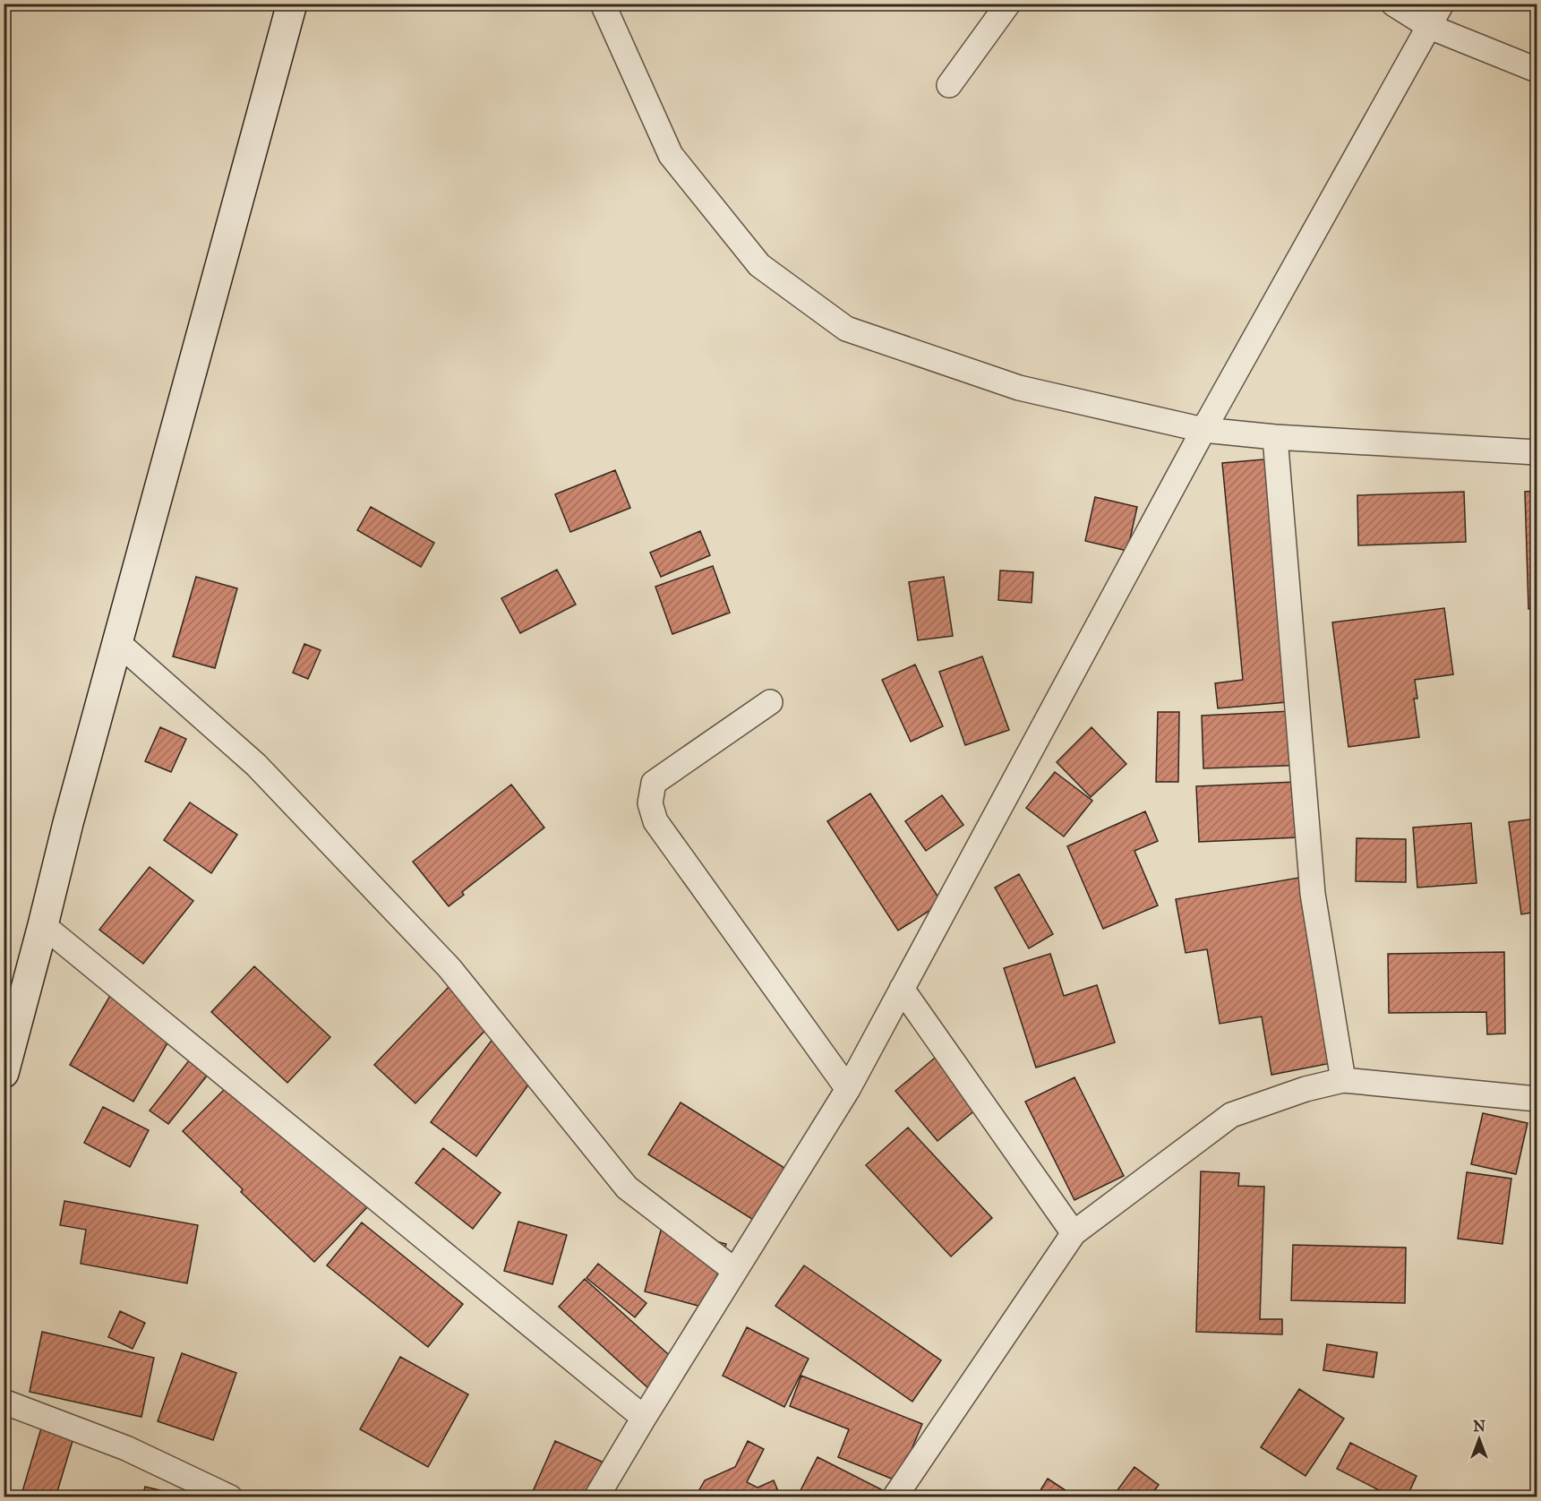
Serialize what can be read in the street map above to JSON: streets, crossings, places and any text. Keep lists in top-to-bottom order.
{
  "north": "top"
}
